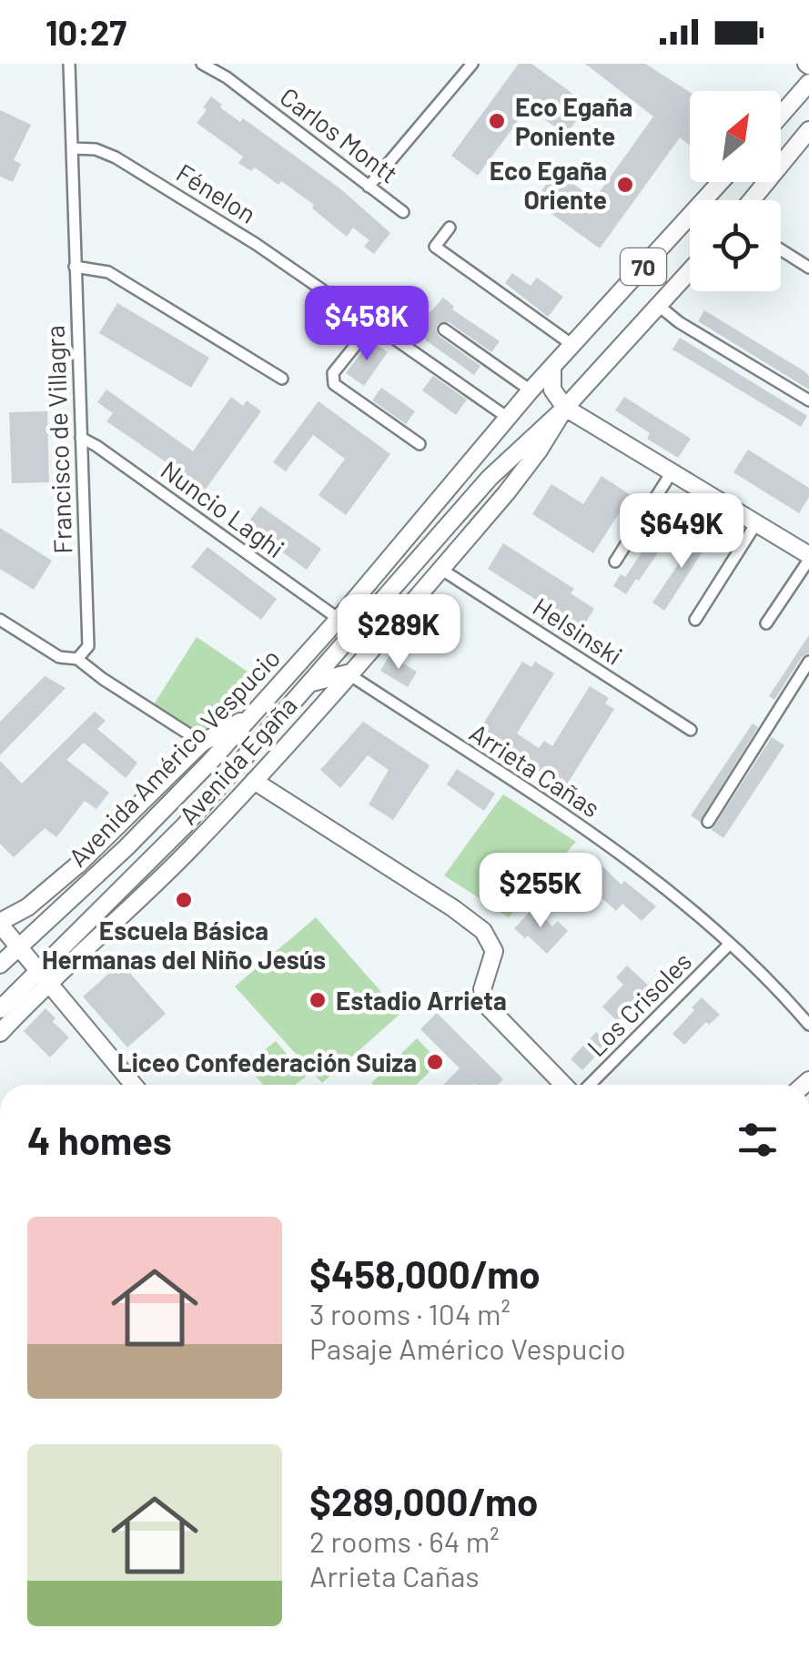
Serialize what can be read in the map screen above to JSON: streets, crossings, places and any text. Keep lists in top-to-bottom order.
{
  "streets": {
    "main road": ["70", "Avenida Américo Vespucio", "Avenida Egaña"],
    "street": [
      "Carlos Montt",
      "Fénelon",
      "Francisco de Villagra",
      "Nuncio Laghi",
      "Helsinski",
      "Arrieta Cañas",
      "Los Crisoles"
    ]
  },
  "crossings": [
    ["Fénelon", "Francisco de Villagra"],
    ["70", "Avenida Américo Vespucio"],
    ["Francisco de Villagra", "Nuncio Laghi"],
    ["Nuncio Laghi", "Avenida Américo Vespucio"],
    ["Helsinski", "Avenida Egaña"],
    ["Avenida Américo Vespucio", "Avenida Egaña"],
    ["Avenida Egaña", "Arrieta Cañas"],
    ["Arrieta Cañas", "Los Crisoles"]
  ],
  "places": [
    "Eco Egaña Poniente",
    "Eco Egaña Oriente",
    "Escuela Básica Hermanas del Niño Jesús",
    "Estadio Arrieta",
    "Liceo Confederación Suiza"
  ],
  "north": "top right",
  "page": {
    "status": "10:27",
    "price": [
      "$458K",
      "$649K",
      "$289K",
      "$255K"
    ],
    "heading": "4 homes",
    "list": [
      {
        "name": "$458,000/mo",
        "note": "3 rooms · 104 m² · Pasaje Américo Vespucio"
      },
      {
        "name": "$289,000/mo",
        "note": "2 rooms · 64 m² · Arrieta Cañas"
      }
    ]
  }
}
